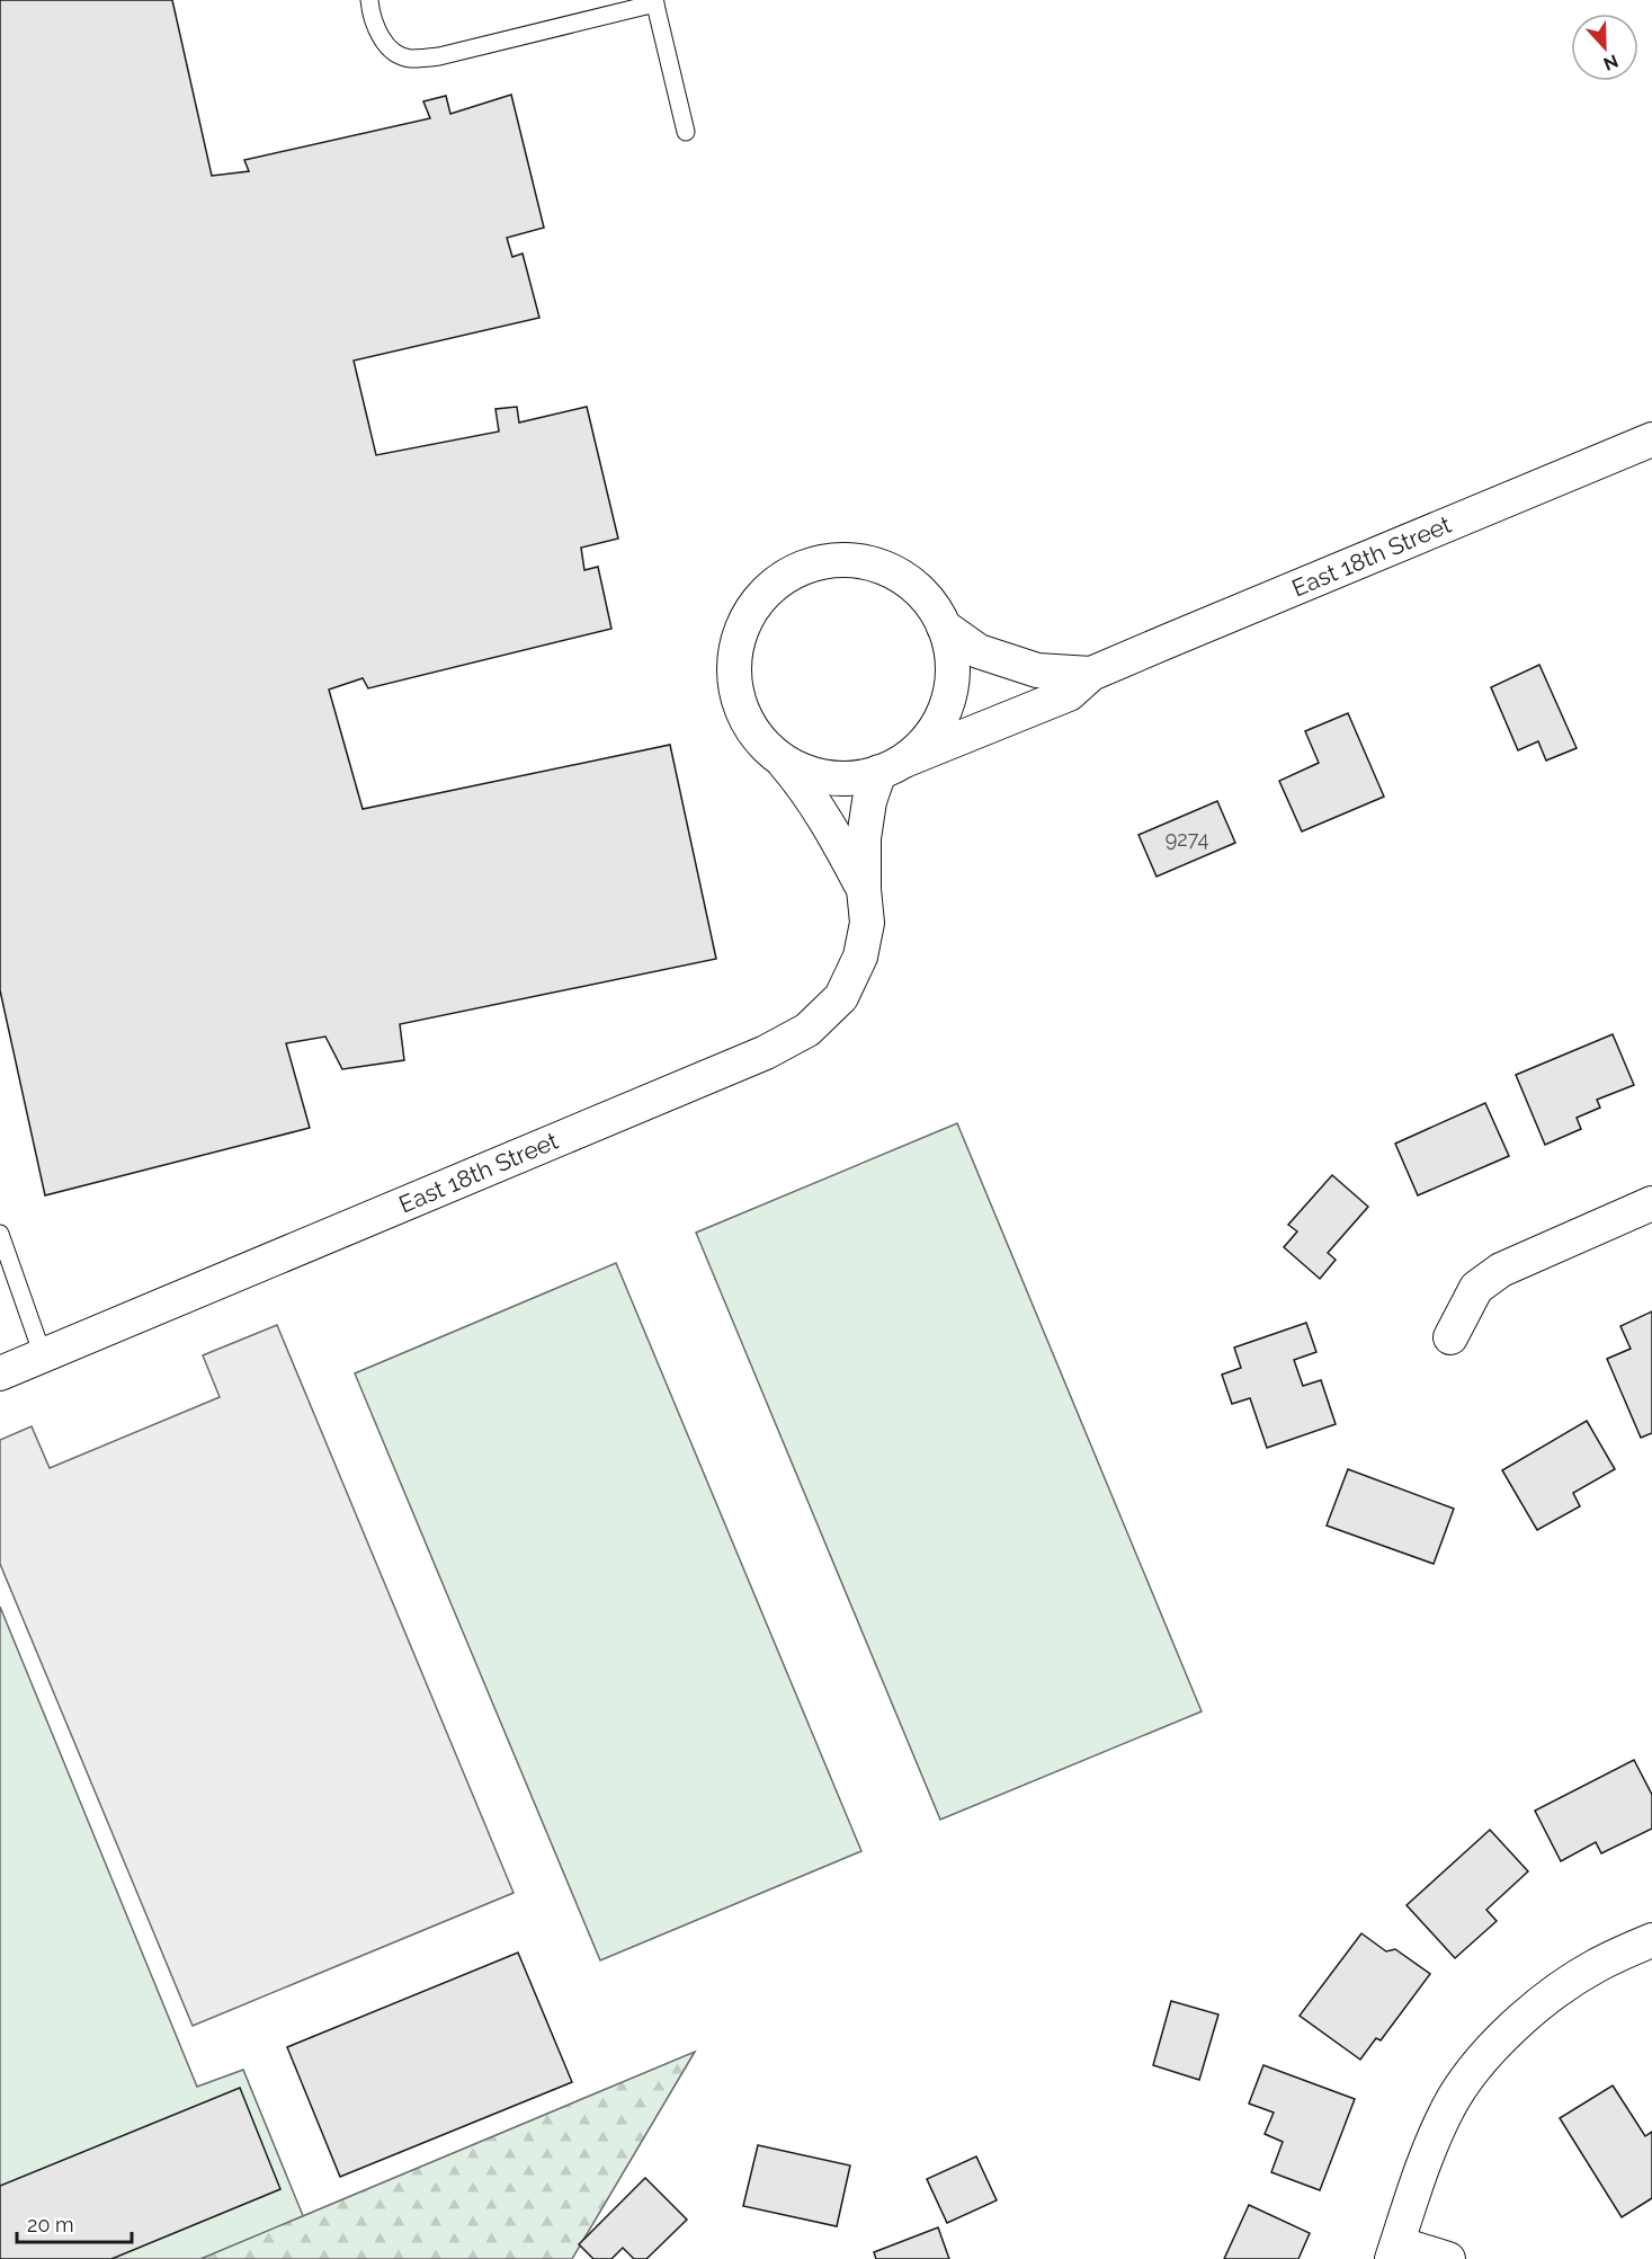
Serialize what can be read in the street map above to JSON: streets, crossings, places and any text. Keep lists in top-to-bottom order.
{
  "streets": {
    "street": ["East 18th Street"]
  },
  "house_numbers": ["9274"],
  "scale_bar": "20 m",
  "north": "bottom"
}
